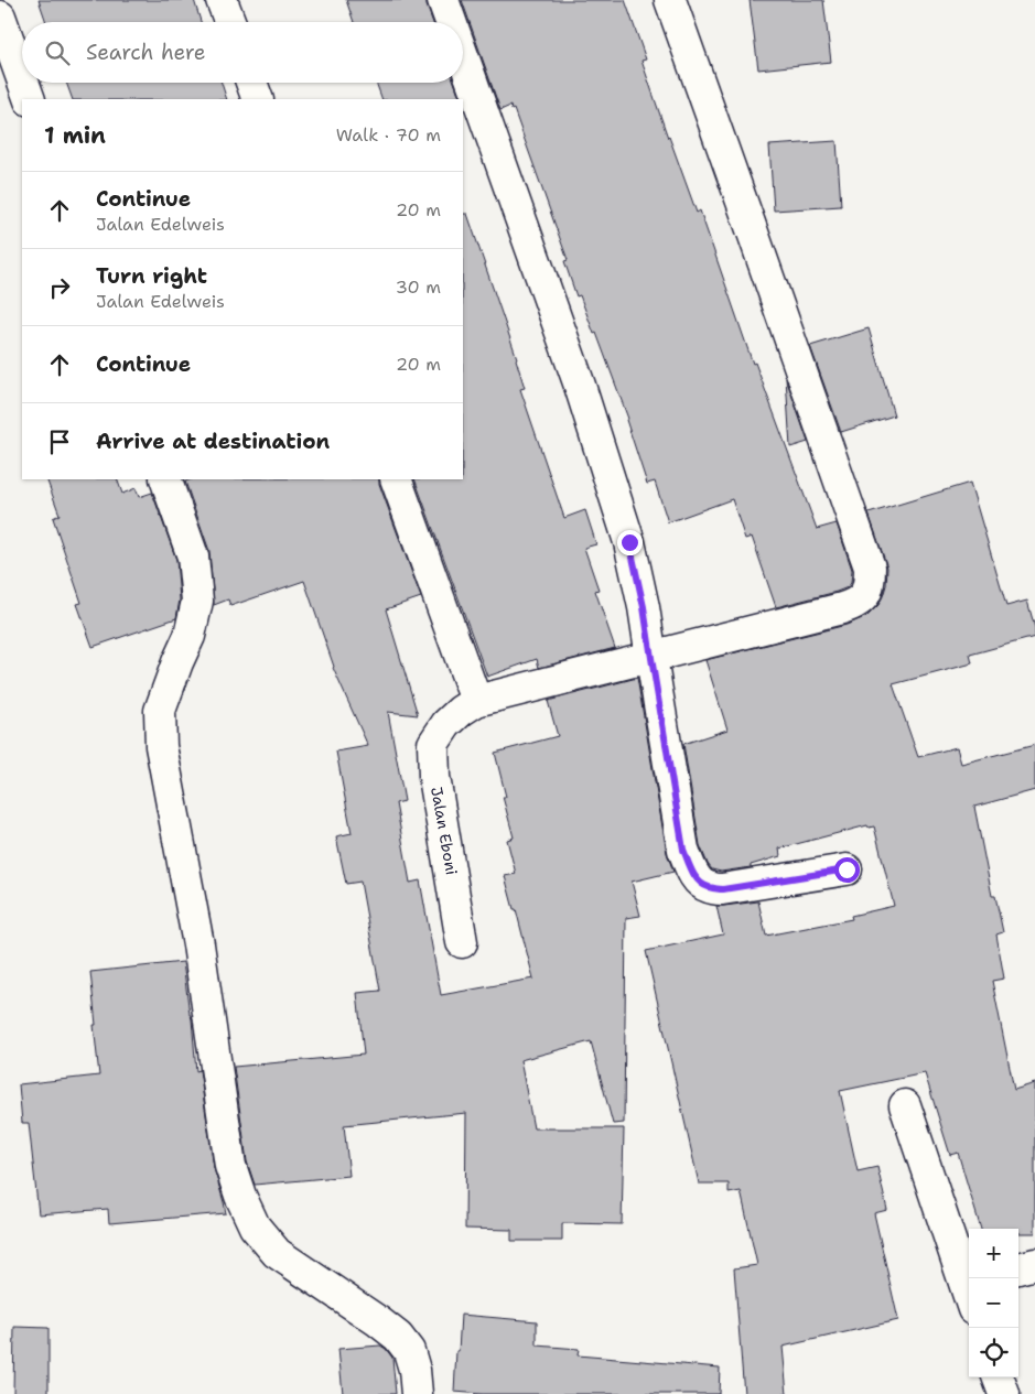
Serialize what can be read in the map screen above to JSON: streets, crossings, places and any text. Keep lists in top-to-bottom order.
{
  "streets": {
    "street": ["Jalan Eboni"]
  },
  "page": {
    "search": "Search here",
    "heading": ["1 min", "Walk · 70 m"],
    "list": [
      ["Continue", "Jalan Edelweis", "20 m"],
      ["Turn right", "Jalan Edelweis", "30 m"],
      ["Continue", "20 m"],
      "Arrive at destination"
    ],
    "map_buttons": ["+", "−"]
  }
}
